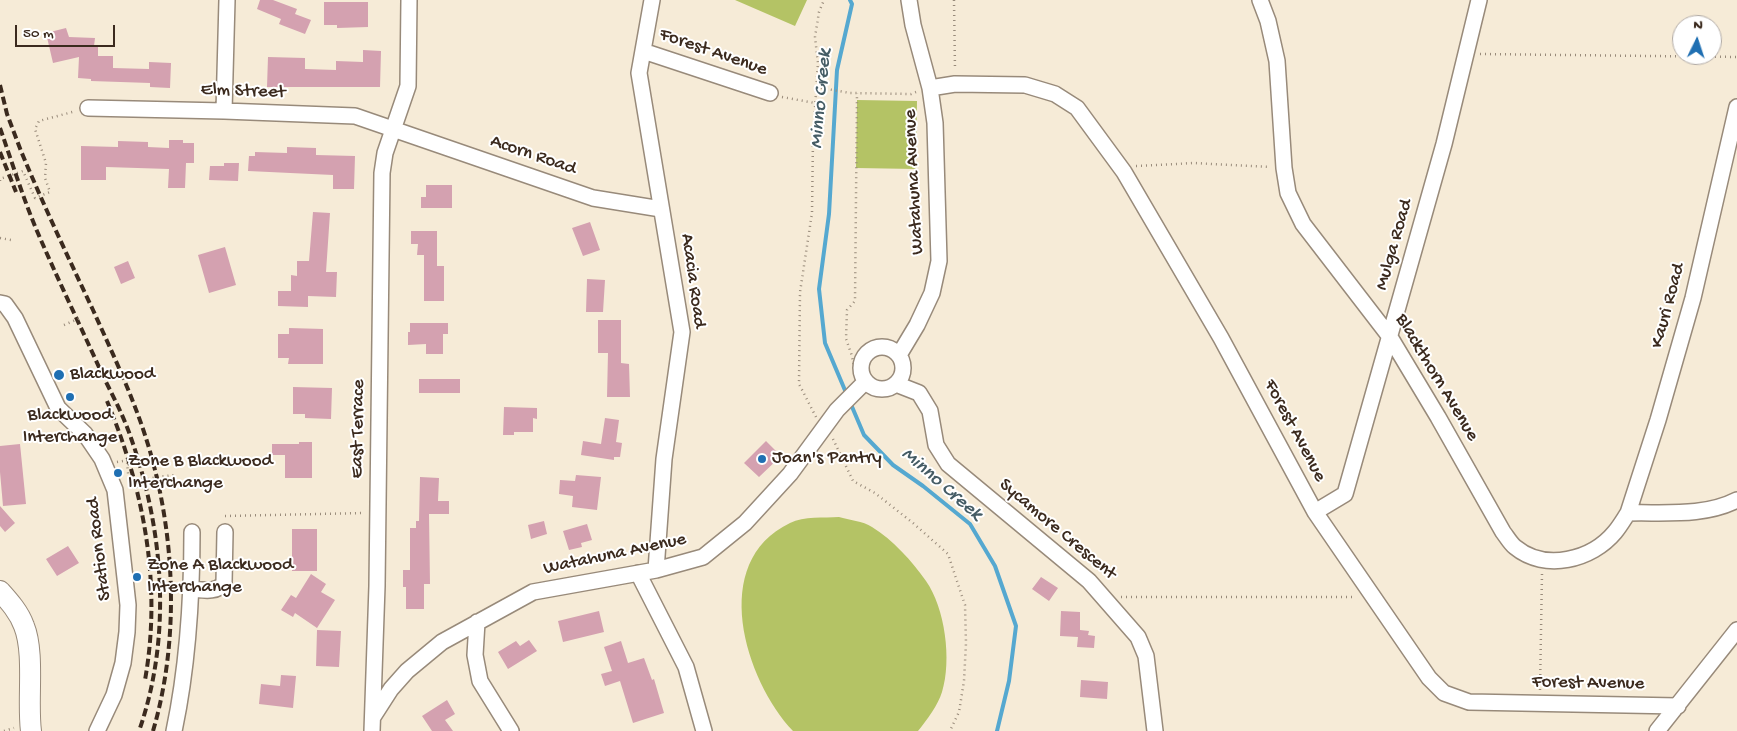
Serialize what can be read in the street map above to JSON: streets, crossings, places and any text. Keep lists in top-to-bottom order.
{
  "streets": {
    "street": [
      "Forest Avenue",
      "Elm Street",
      "Acorn Road",
      "Watahuna Avenue",
      "Mulga Road",
      "Acacia Road",
      "Kauri Road",
      "Blackthorn Avenue",
      "East Terrace",
      "Sycamore Crescent",
      "Station Road"
    ]
  },
  "crossings": [
    ["Forest Avenue", "Watahuna Avenue"],
    ["Forest Avenue", "Mulga Road"],
    ["Forest Avenue", "Acacia Road"],
    ["Elm Street", "Acorn Road"],
    ["Elm Street", "East Terrace"],
    ["Acorn Road", "Acacia Road"],
    ["Acorn Road", "East Terrace"],
    ["Watahuna Avenue", "Acacia Road"],
    ["Watahuna Avenue", "East Terrace"],
    ["Watahuna Avenue", "Sycamore Crescent"],
    ["Mulga Road", "Blackthorn Avenue"],
    ["Kauri Road", "Blackthorn Avenue"]
  ],
  "water": ["Minno Creek"],
  "places": [
    "Blackwood",
    "Blackwood Interchange",
    "Joan's Pantry",
    "Zone B Blackwood Interchange",
    "Zone A Blackwood Interchange"
  ],
  "scale_bar": "50 m",
  "north": "top"
}
